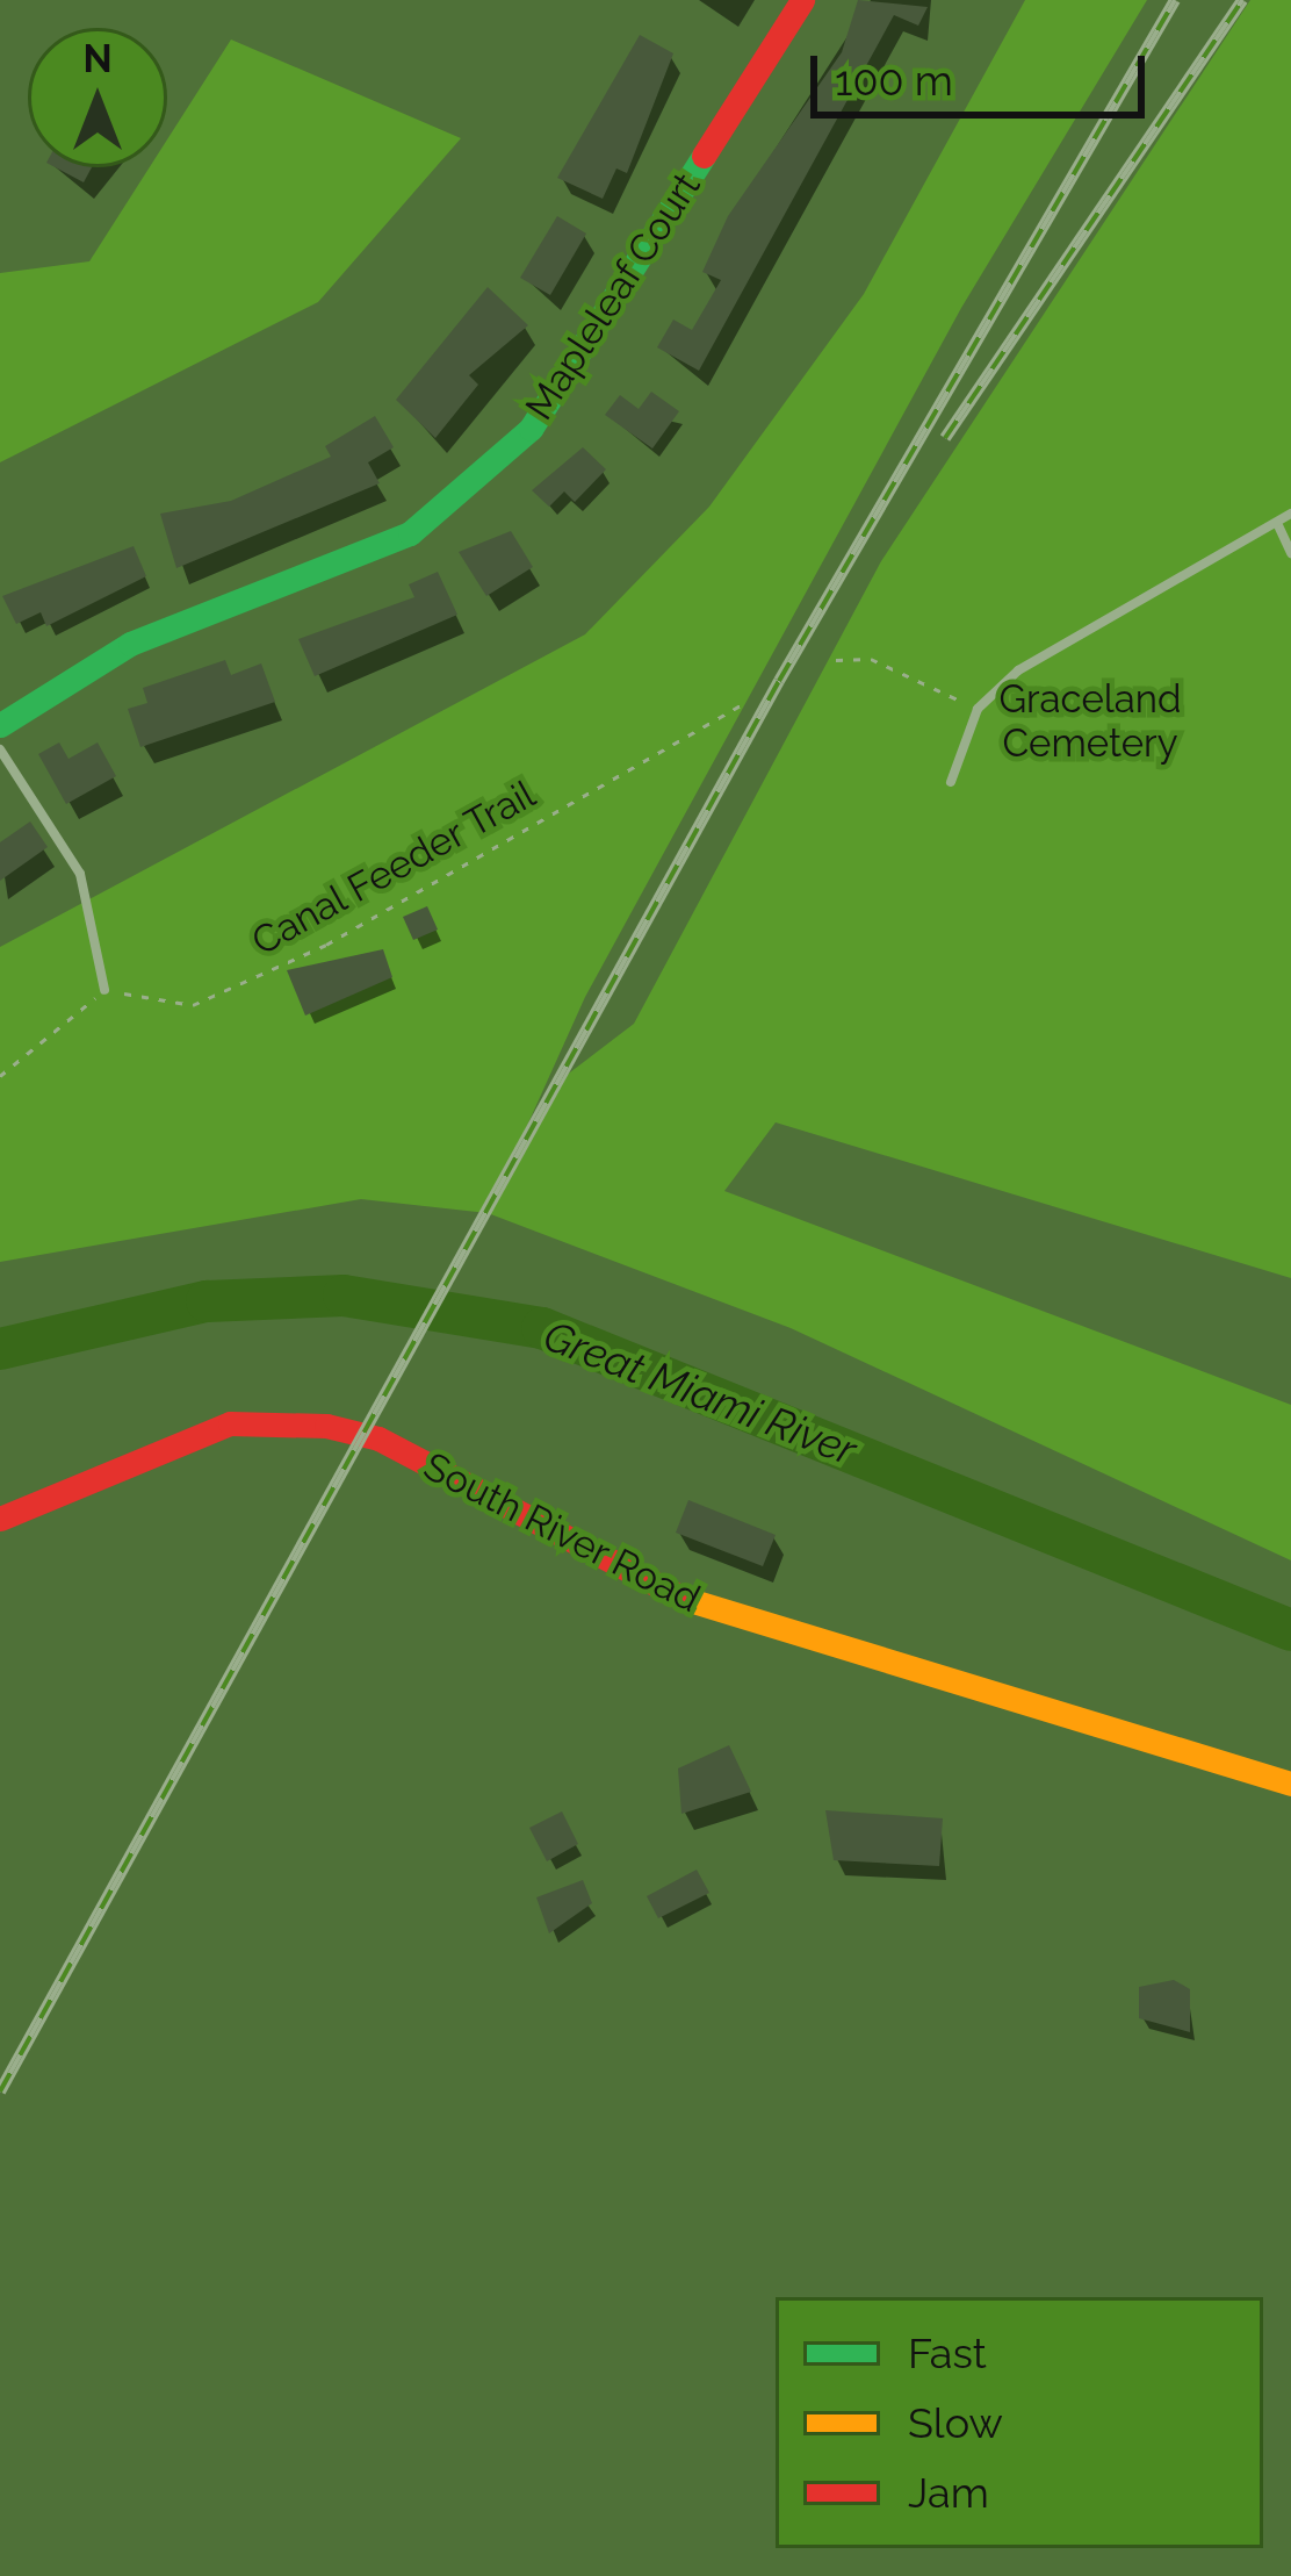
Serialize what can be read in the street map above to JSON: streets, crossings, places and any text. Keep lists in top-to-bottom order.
{
  "streets": {
    "street": ["Mapleleaf Court", "South River Road"],
    "path": ["Canal Feeder Trail"]
  },
  "water": ["Great Miami River"],
  "parks": ["Graceland Cemetery"],
  "legend": ["Fast", "Slow", "Jam"],
  "scale_bar": "100 m",
  "north": "top"
}
